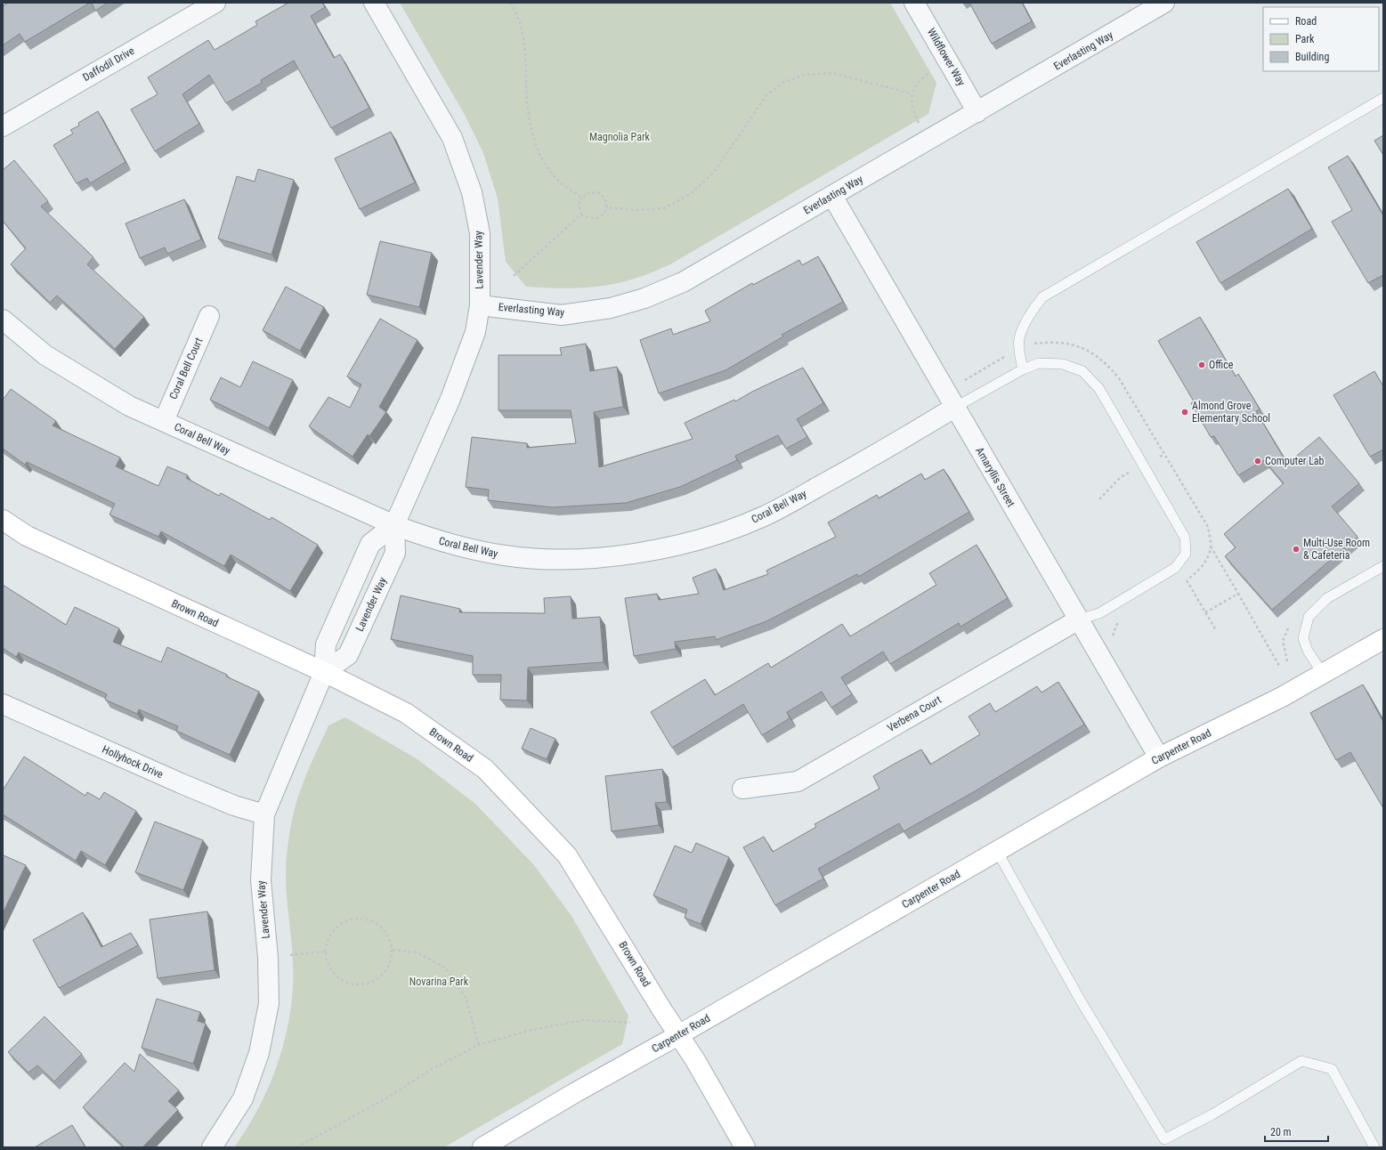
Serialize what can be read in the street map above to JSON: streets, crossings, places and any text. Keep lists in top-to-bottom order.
{
  "streets": {
    "street": [
      "Everlasting Way",
      "Wildflower Way",
      "Daffodil Drive",
      "Lavender Way",
      "Coral Bell Court",
      "Coral Bell Way",
      "Amaryllis Street",
      "Brown Road",
      "Verbena Court",
      "Carpenter Road",
      "Hollyhock Drive"
    ]
  },
  "crossings": [
    ["Everlasting Way", "Wildflower Way"],
    ["Everlasting Way", "Lavender Way"],
    ["Everlasting Way", "Amaryllis Street"],
    ["Lavender Way", "Coral Bell Way"],
    ["Lavender Way", "Brown Road"],
    ["Lavender Way", "Hollyhock Drive"],
    ["Coral Bell Court", "Coral Bell Way"],
    ["Coral Bell Way", "Amaryllis Street"],
    ["Amaryllis Street", "Verbena Court"],
    ["Amaryllis Street", "Carpenter Road"],
    ["Brown Road", "Carpenter Road"]
  ],
  "parks": ["Magnolia Park", "Novarina Park"],
  "places": [
    "Office",
    "Almond Grove Elementary School",
    "Computer Lab",
    "Multi-Use Room & Cafeteria"
  ],
  "legend": ["Road", "Park", "Building"],
  "scale_bar": "20 m"
}
